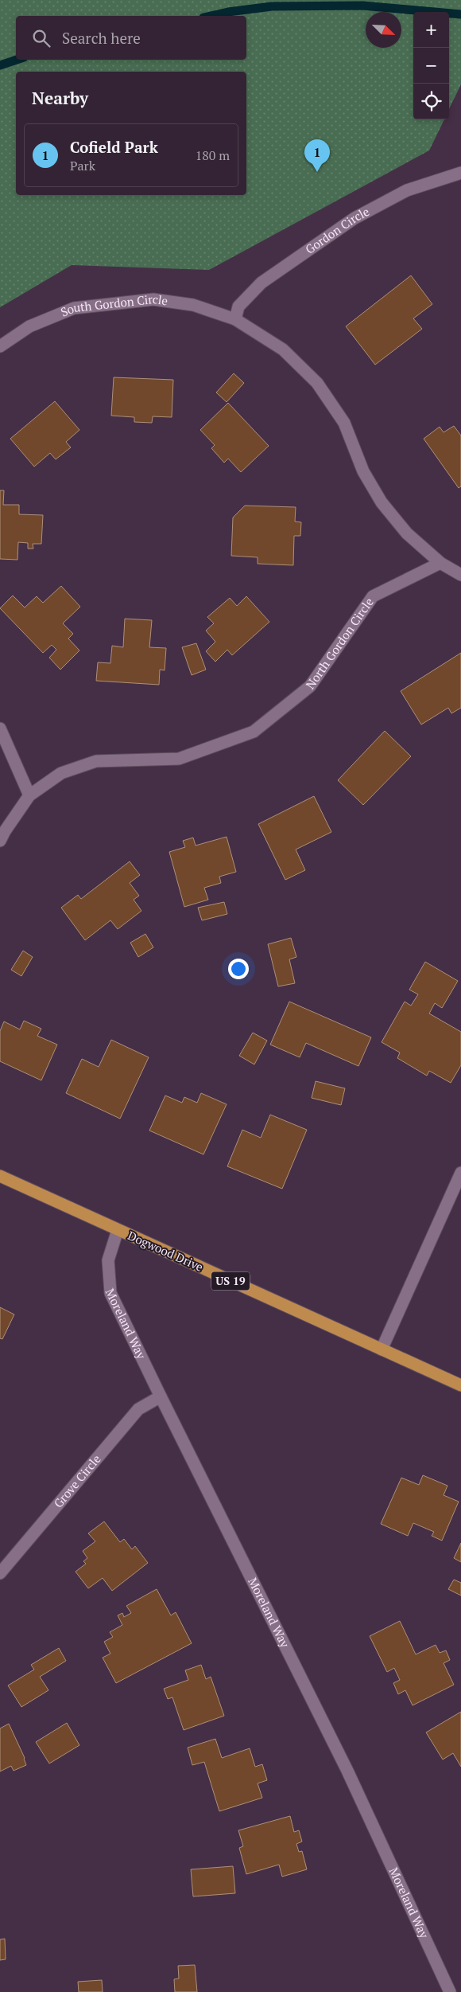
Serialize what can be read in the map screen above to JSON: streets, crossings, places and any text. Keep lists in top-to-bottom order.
{
  "streets": {
    "main road": ["Dogwood Drive", "US 19"],
    "street": [
      "Gordon Circle",
      "South Gordon Circle",
      "North Gordon Circle",
      "Moreland Way",
      "Grove Circle"
    ]
  },
  "crossings": [
    ["Gordon Circle", "South Gordon Circle"],
    ["Dogwood Drive", "Moreland Way"],
    ["Moreland Way", "Grove Circle"]
  ],
  "north": "bottom right",
  "page": {
    "map_buttons": ["+", "−"],
    "search": "Search here",
    "heading": "Nearby",
    "list": [
      {
        "mark": "1",
        "name": "Cofield Park",
        "note": "Park",
        "value": "180 m"
      }
    ],
    "pins": "1"
  }
}
